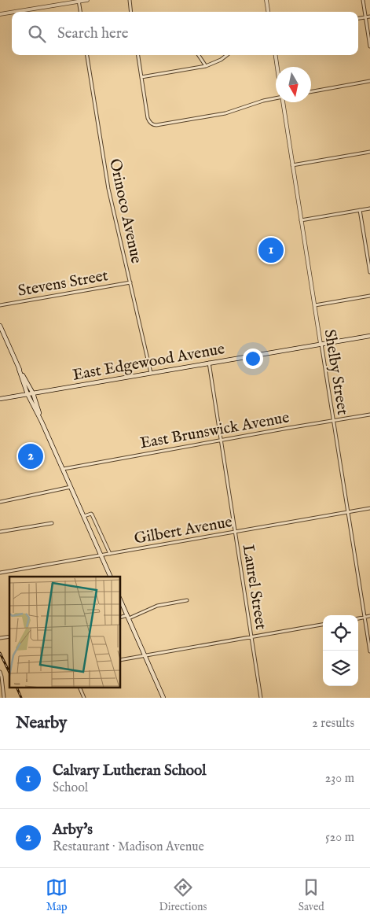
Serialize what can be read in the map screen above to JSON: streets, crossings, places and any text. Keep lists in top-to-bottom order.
{
  "streets": {
    "main road": ["East Edgewood Avenue"],
    "street": [
      "Orinoco Avenue",
      "Stevens Street",
      "Shelby Street",
      "East Brunswick Avenue",
      "Gilbert Avenue",
      "Laurel Street"
    ]
  },
  "crossings": [
    ["Orinoco Avenue", "Stevens Street"],
    ["Orinoco Avenue", "East Edgewood Avenue"],
    ["East Edgewood Avenue", "Shelby Street"],
    ["East Edgewood Avenue", "Laurel Street"],
    ["Shelby Street", "East Brunswick Avenue"],
    ["Shelby Street", "Gilbert Avenue"],
    ["East Brunswick Avenue", "Laurel Street"],
    ["Gilbert Avenue", "Laurel Street"]
  ],
  "north": "bottom",
  "page": {
    "search": "Search here",
    "pins": ["1", "2"],
    "heading": ["Nearby", "2 results"],
    "list": [
      {
        "mark": "1",
        "name": "Calvary Lutheran School",
        "note": "School",
        "value": "230 m"
      },
      {
        "mark": "2",
        "name": "Arby's",
        "note": "Restaurant · Madison Avenue",
        "value": "520 m"
      }
    ],
    "nav": ["Map", "Directions", "Saved"]
  }
}
